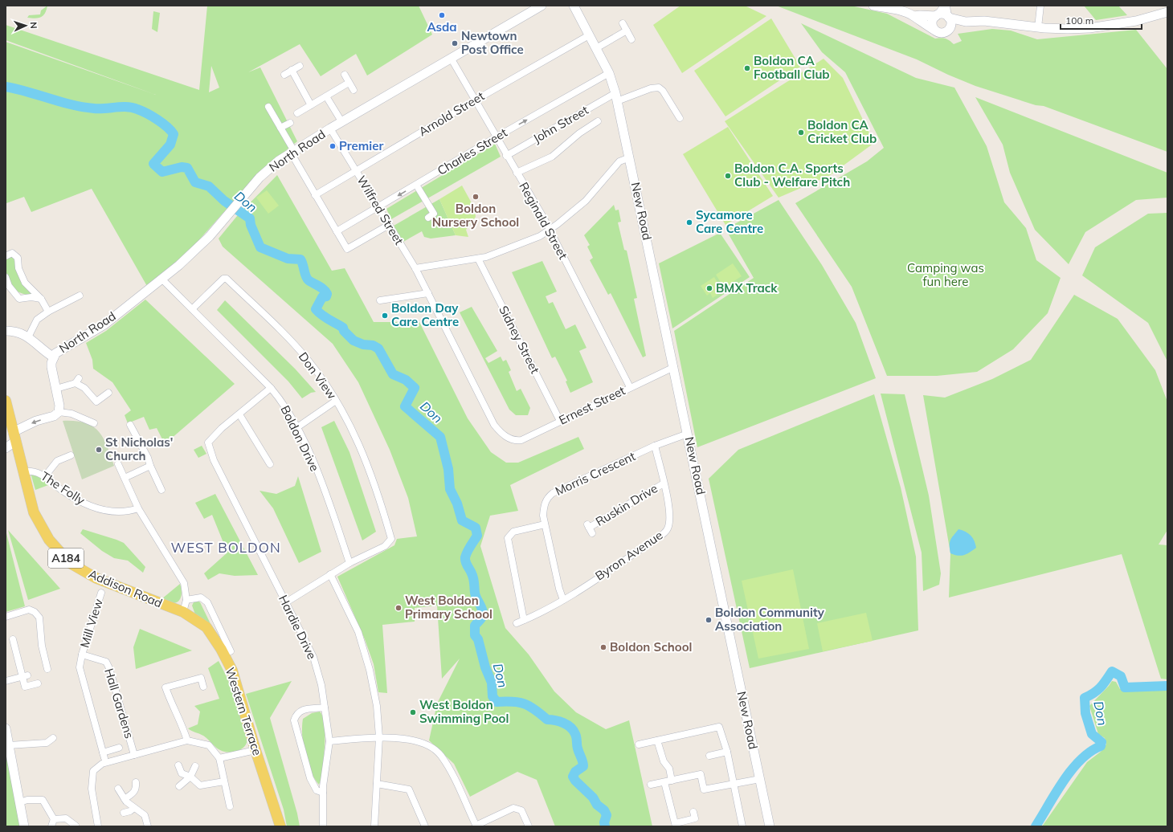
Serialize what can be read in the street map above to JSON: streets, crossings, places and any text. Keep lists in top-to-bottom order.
{
  "streets": {
    "main road": ["A184", "Addison Road", "Western Terrace"],
    "street": [
      "Arnold Street",
      "John Street",
      "North Road",
      "Charles Street",
      "Wilfred Street",
      "New Road",
      "Reginald Street",
      "Sidney Street",
      "Don View",
      "Ernest Street",
      "Boldon Drive",
      "Morris Crescent",
      "The Folly",
      "Ruskin Drive",
      "Byron Avenue",
      "Mill View",
      "Hardie Drive",
      "Hall Gardens"
    ]
  },
  "crossings": [
    ["Arnold Street", "Wilfred Street"],
    ["Arnold Street", "New Road"],
    ["Arnold Street", "Reginald Street"],
    ["John Street", "New Road"],
    ["John Street", "Reginald Street"],
    ["North Road", "Wilfred Street"],
    ["North Road", "Reginald Street"],
    ["North Road", "Boldon Drive"],
    ["Charles Street", "Wilfred Street"],
    ["Charles Street", "New Road"],
    ["Charles Street", "Reginald Street"],
    ["Wilfred Street", "Ernest Street"],
    ["New Road", "Ernest Street"],
    ["New Road", "Morris Crescent"],
    ["Reginald Street", "Ernest Street"],
    ["Sidney Street", "Ernest Street"],
    ["Don View", "Boldon Drive"],
    ["Morris Crescent", "Byron Avenue"],
    ["The Folly", "Addison Road"],
    ["Ruskin Drive", "Byron Avenue"],
    ["A184", "Addison Road"],
    ["Addison Road", "Western Terrace"],
    ["Mill View", "Hall Gardens"]
  ],
  "districts": ["WEST BOLDON"],
  "water": ["Don"],
  "parks": ["Camping was fun here"],
  "places": [
    "Asda",
    "Newtown Post Office",
    "Boldon CA Football Club",
    "Boldon CA Cricket Club",
    "Premier",
    "Boldon C.A. Sports Club - Welfare Pitch",
    "Boldon Nursery School",
    "Sycamore Care Centre",
    "BMX Track",
    "Boldon Day Care Centre",
    "St Nicholas' Church",
    "West Boldon Primary School",
    "Boldon Community Association",
    "Boldon School",
    "West Boldon Swimming Pool"
  ],
  "scale_bar": "100 m",
  "north": "right"
}
